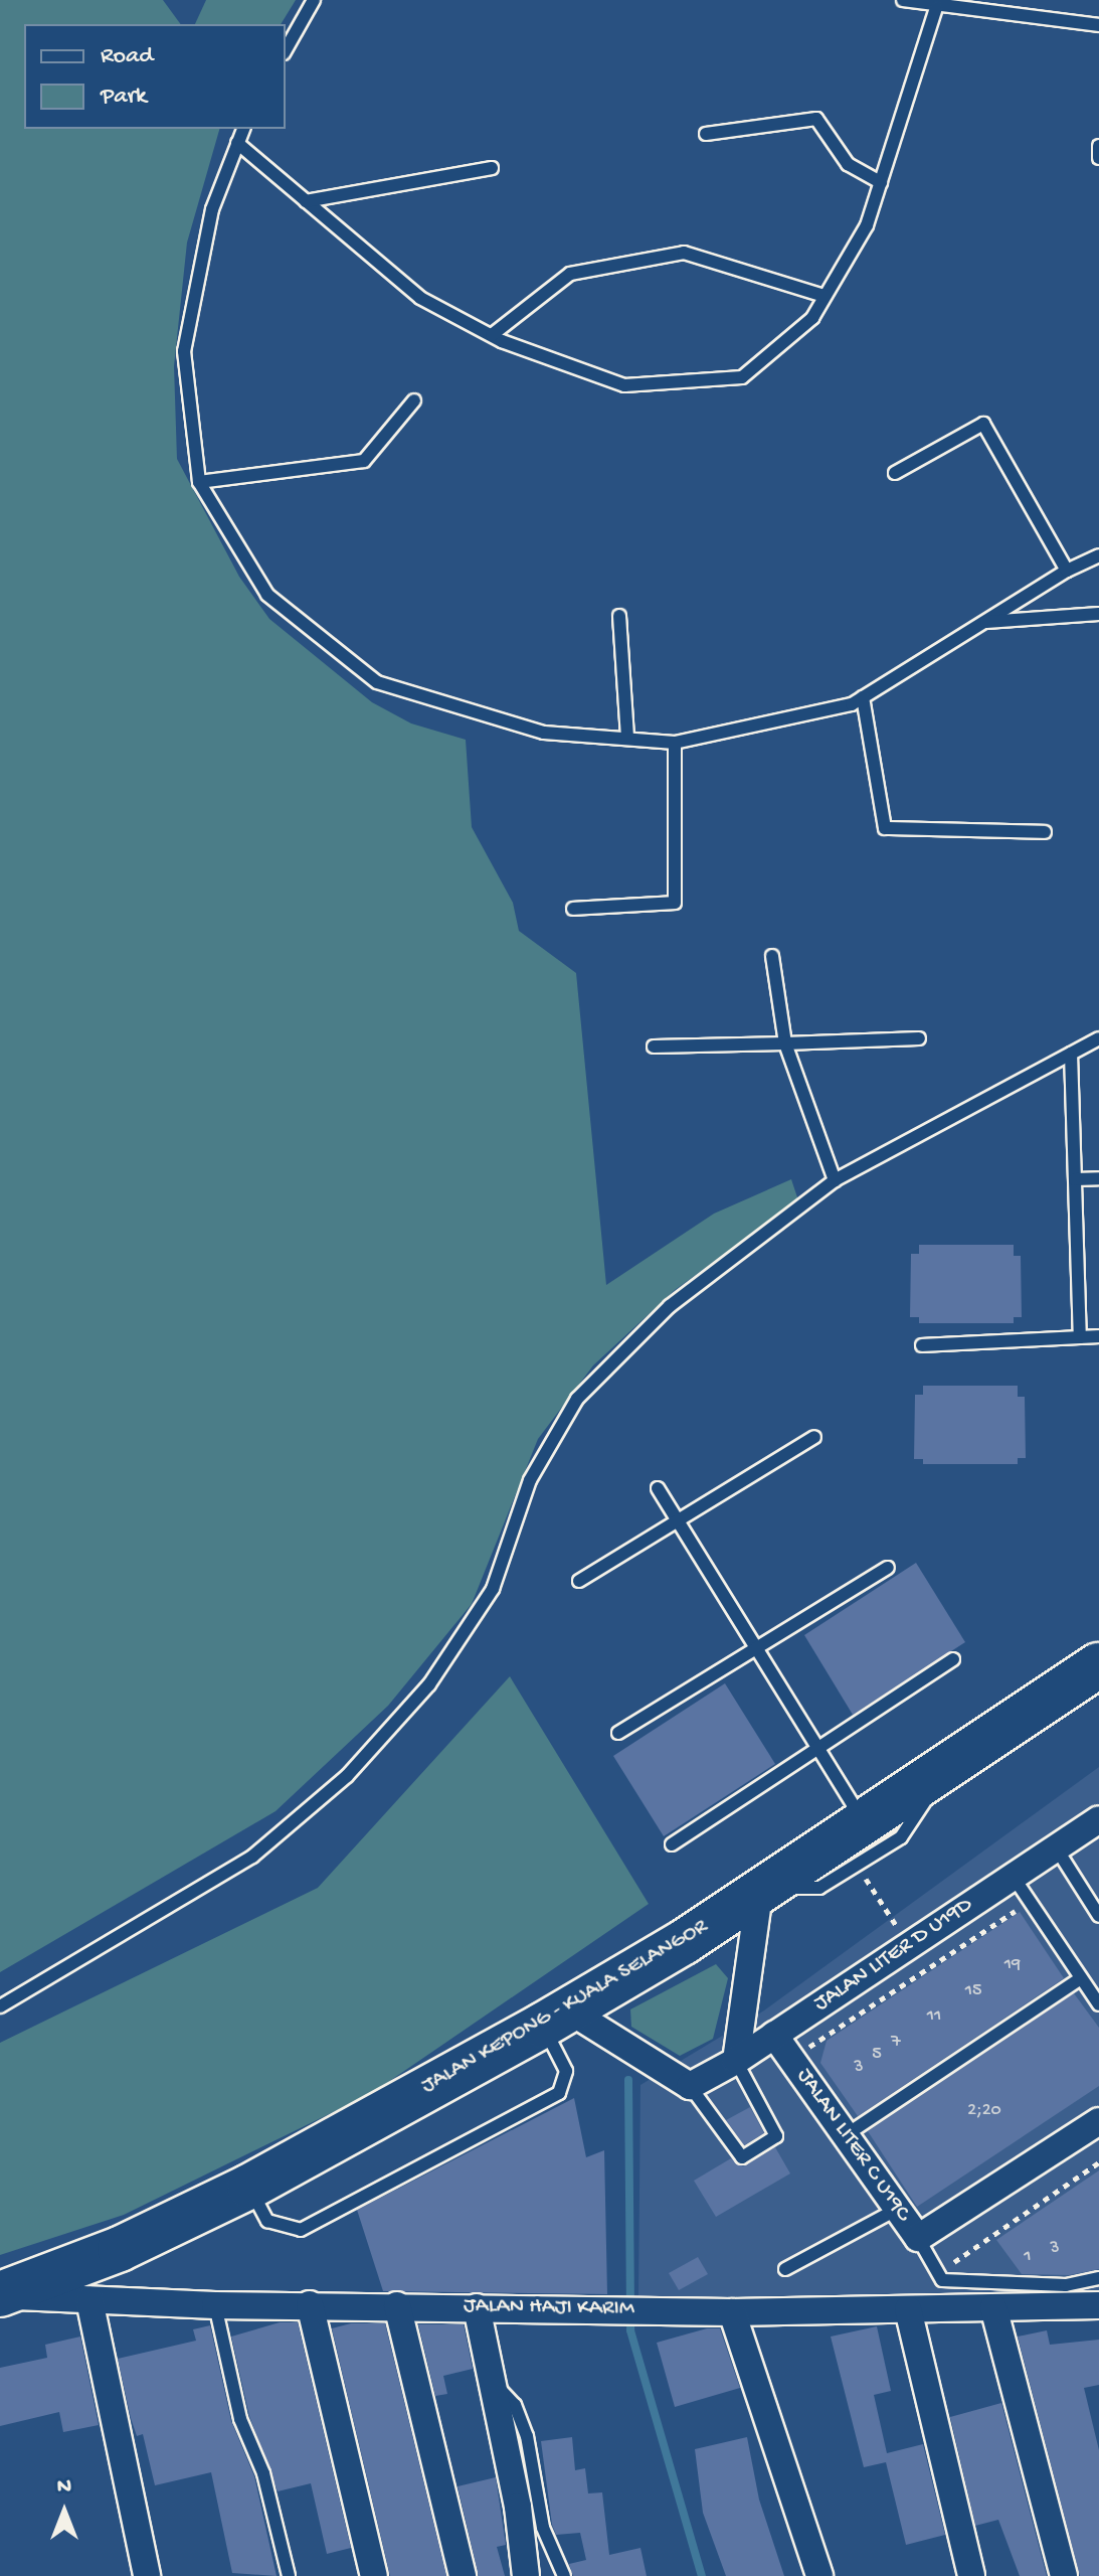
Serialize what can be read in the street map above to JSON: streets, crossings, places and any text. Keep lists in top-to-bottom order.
{
  "streets": {
    "highway": ["JALAN KEPONG - KUALA SELANGOR"],
    "street": ["JALAN LITER D U19D", "JALAN LITER C U19C", "JALAN HAJI KARIM"]
  },
  "crossings": [
    ["JALAN LITER D U19D", "JALAN LITER C U19C"],
    ["JALAN KEPONG - KUALA SELANGOR", "JALAN HAJI KARIM"]
  ],
  "house_numbers": [
    "19",
    "15",
    "11",
    "7",
    "5",
    "3",
    "2;20",
    "3",
    "1"
  ],
  "legend": ["Road", "Park"],
  "north": "top"
}
